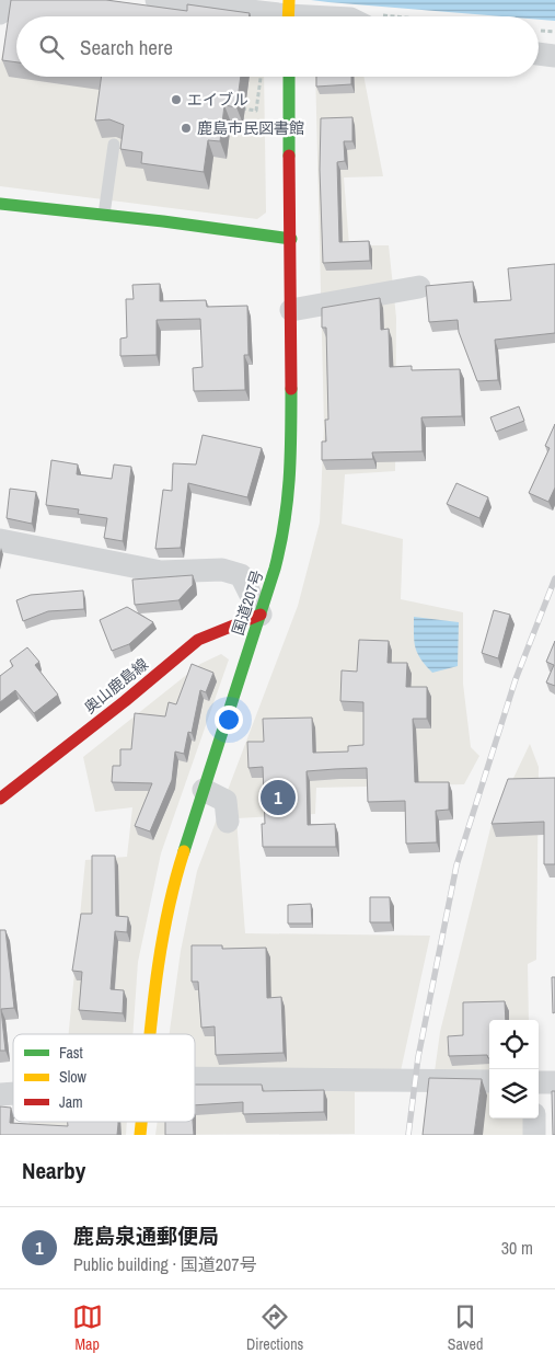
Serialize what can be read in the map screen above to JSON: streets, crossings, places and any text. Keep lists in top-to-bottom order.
{
  "streets": {
    "main road": ["国道207号", "奥山鹿島線"]
  },
  "crossings": [
    ["国道207号", "奥山鹿島線"]
  ],
  "places": ["エイブル", "鹿島市民図書館"],
  "legend": ["Fast", "Slow", "Jam"],
  "page": {
    "search": "Search here",
    "pins": "1",
    "heading": "Nearby",
    "list": [
      {
        "mark": "1",
        "name": "鹿島泉通郵便局",
        "note": "Public building · 国道207号",
        "value": "30 m"
      }
    ],
    "nav": ["Map", "Directions", "Saved"]
  }
}
